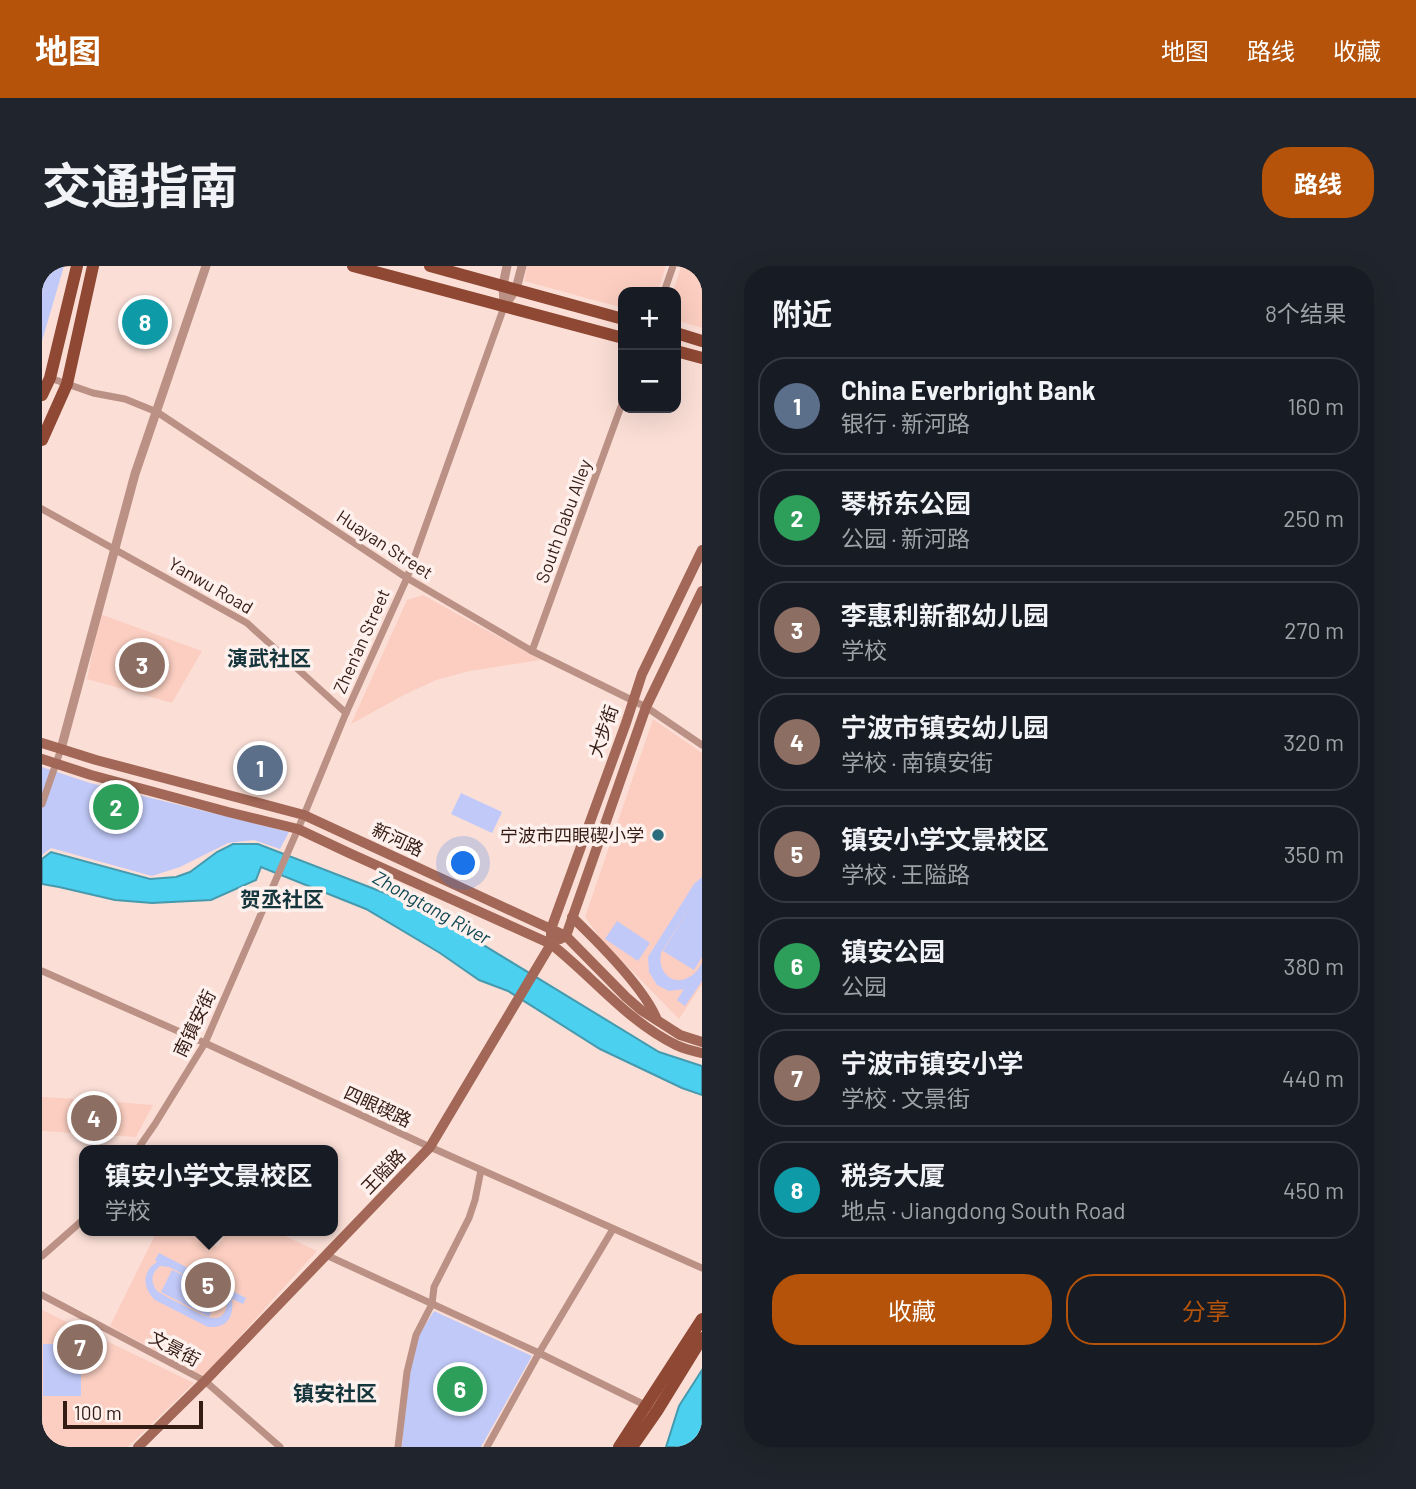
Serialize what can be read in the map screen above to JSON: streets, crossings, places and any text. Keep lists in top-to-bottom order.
{
  "streets": {
    "main road": ["大步街", "新河路", "王隘路"],
    "street": [
      "South Dabu Alley",
      "Huayan Street",
      "Yanwu Road",
      "Zhen'an Street",
      "南镇安街",
      "四眼碶路",
      "文景街"
    ]
  },
  "crossings": [
    ["South Dabu Alley", "Huayan Street"],
    ["Huayan Street", "Zhen'an Street"],
    ["Huayan Street", "大步街"],
    ["Yanwu Road", "Zhen'an Street"],
    ["Zhen'an Street", "新河路"],
    ["Zhen'an Street", "南镇安街"],
    ["大步街", "新河路"],
    ["新河路", "南镇安街"],
    ["新河路", "王隘路"],
    ["南镇安街", "四眼碶路"],
    ["四眼碶路", "王隘路"],
    ["王隘路", "文景街"]
  ],
  "districts": ["演武社区", "贺丞社区", "镇安社区"],
  "water": ["Zhongtang River"],
  "places": ["宁波市四眼碶小学"],
  "scale_bar": "100 m",
  "page": {
    "header": "地图",
    "nav": ["地图", "路线", "收藏"],
    "title": "交通指南",
    "buttons": [
      "路线",
      ["收藏", "分享"]
    ],
    "heading": ["附近", "8个结果"],
    "map_buttons": ["+", "−"],
    "pins": [
      "8",
      "3",
      "1",
      "2",
      "4",
      "5",
      "7",
      "6"
    ],
    "list": [
      {
        "mark": "1",
        "name": "China Everbright Bank",
        "note": "银行 · 新河路",
        "value": "160 m"
      },
      {
        "mark": "2",
        "name": "琴桥东公园",
        "note": "公园 · 新河路",
        "value": "250 m"
      },
      {
        "mark": "3",
        "name": "李惠利新都幼儿园",
        "note": "学校",
        "value": "270 m"
      },
      {
        "mark": "4",
        "name": "宁波市镇安幼儿园",
        "note": "学校 · 南镇安街",
        "value": "320 m"
      },
      {
        "mark": "5",
        "name": "镇安小学文景校区",
        "note": "学校 · 王隘路",
        "value": "350 m"
      },
      {
        "mark": "6",
        "name": "镇安公园",
        "note": "公园",
        "value": "380 m"
      },
      {
        "mark": "7",
        "name": "宁波市镇安小学",
        "note": "学校 · 文景街",
        "value": "440 m"
      },
      {
        "mark": "8",
        "name": "税务大厦",
        "note": "地点 · Jiangdong South Road",
        "value": "450 m"
      }
    ],
    "popup": ["镇安小学文景校区", "学校"],
    "scale": "100 m"
  }
}
